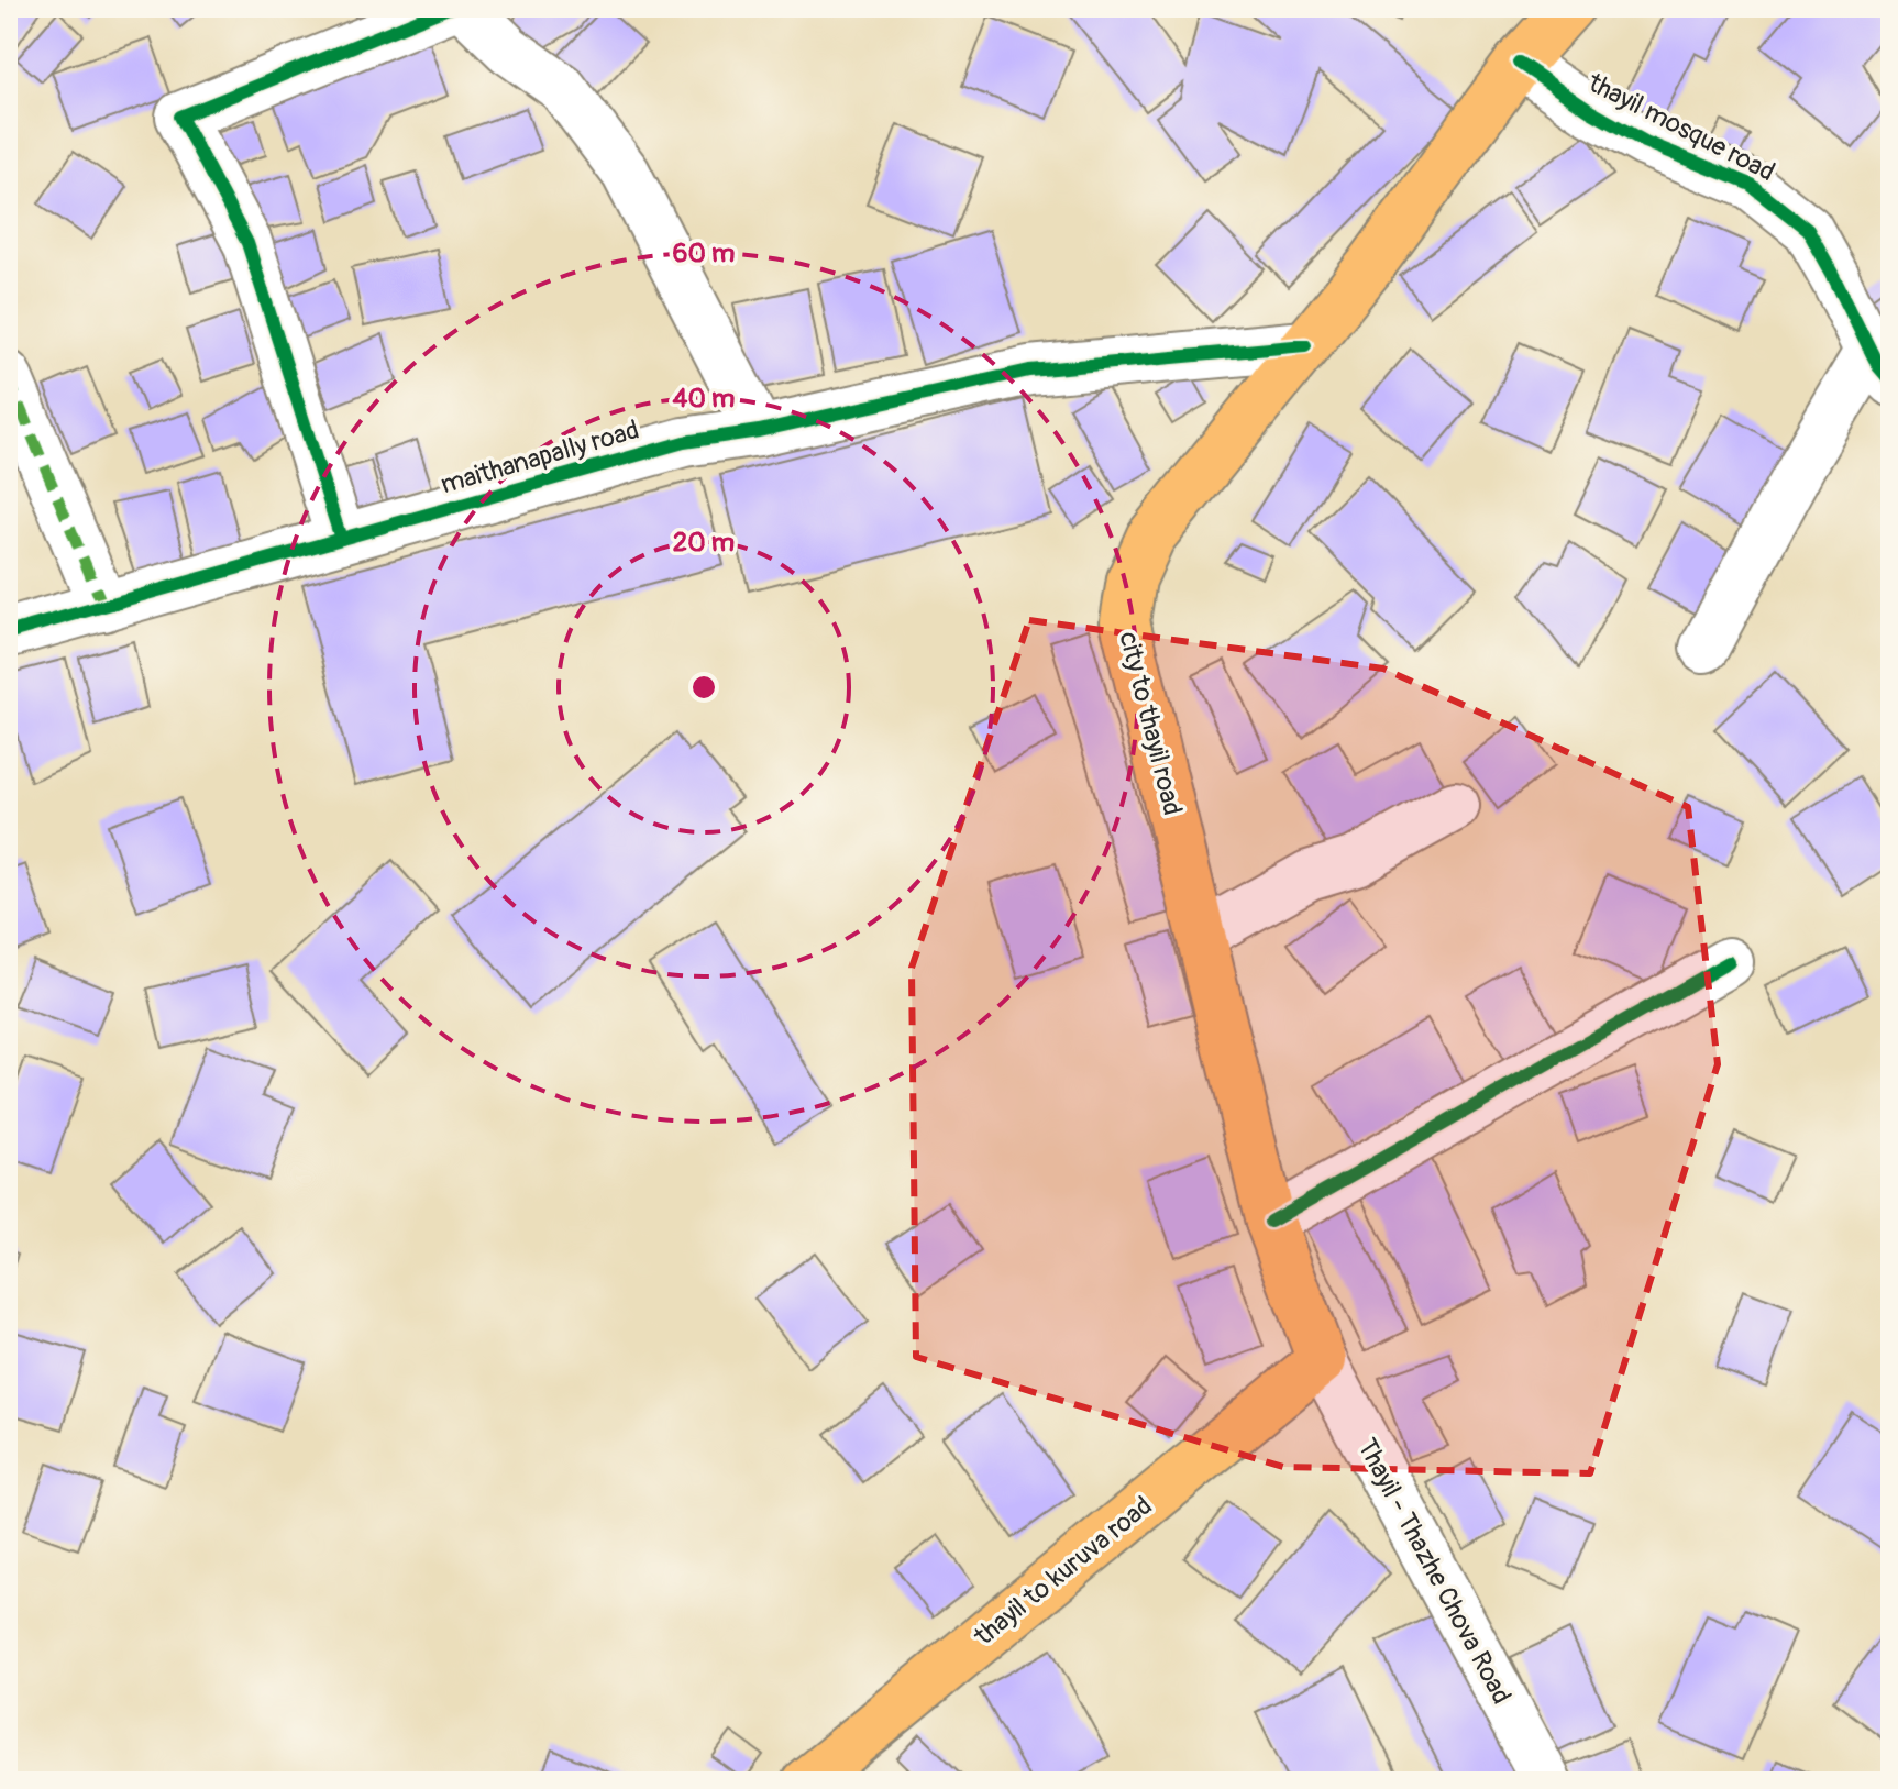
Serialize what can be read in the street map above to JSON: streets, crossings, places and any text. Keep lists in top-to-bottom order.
{
  "streets": {
    "main road": ["city to thayil road", "thayil to kuruva road"],
    "street": ["thayil mosque road", "maithanapally road", "Thayil - Thazhe Chova Road"]
  },
  "crossings": [
    ["thayil mosque road", "city to thayil road"],
    ["maithanapally road", "city to thayil road"],
    ["city to thayil road", "thayil to kuruva road"],
    ["city to thayil road", "Thayil - Thazhe Chova Road"],
    ["thayil to kuruva road", "Thayil - Thazhe Chova Road"]
  ],
  "rings": ["60 m", "40 m", "20 m"]
}
